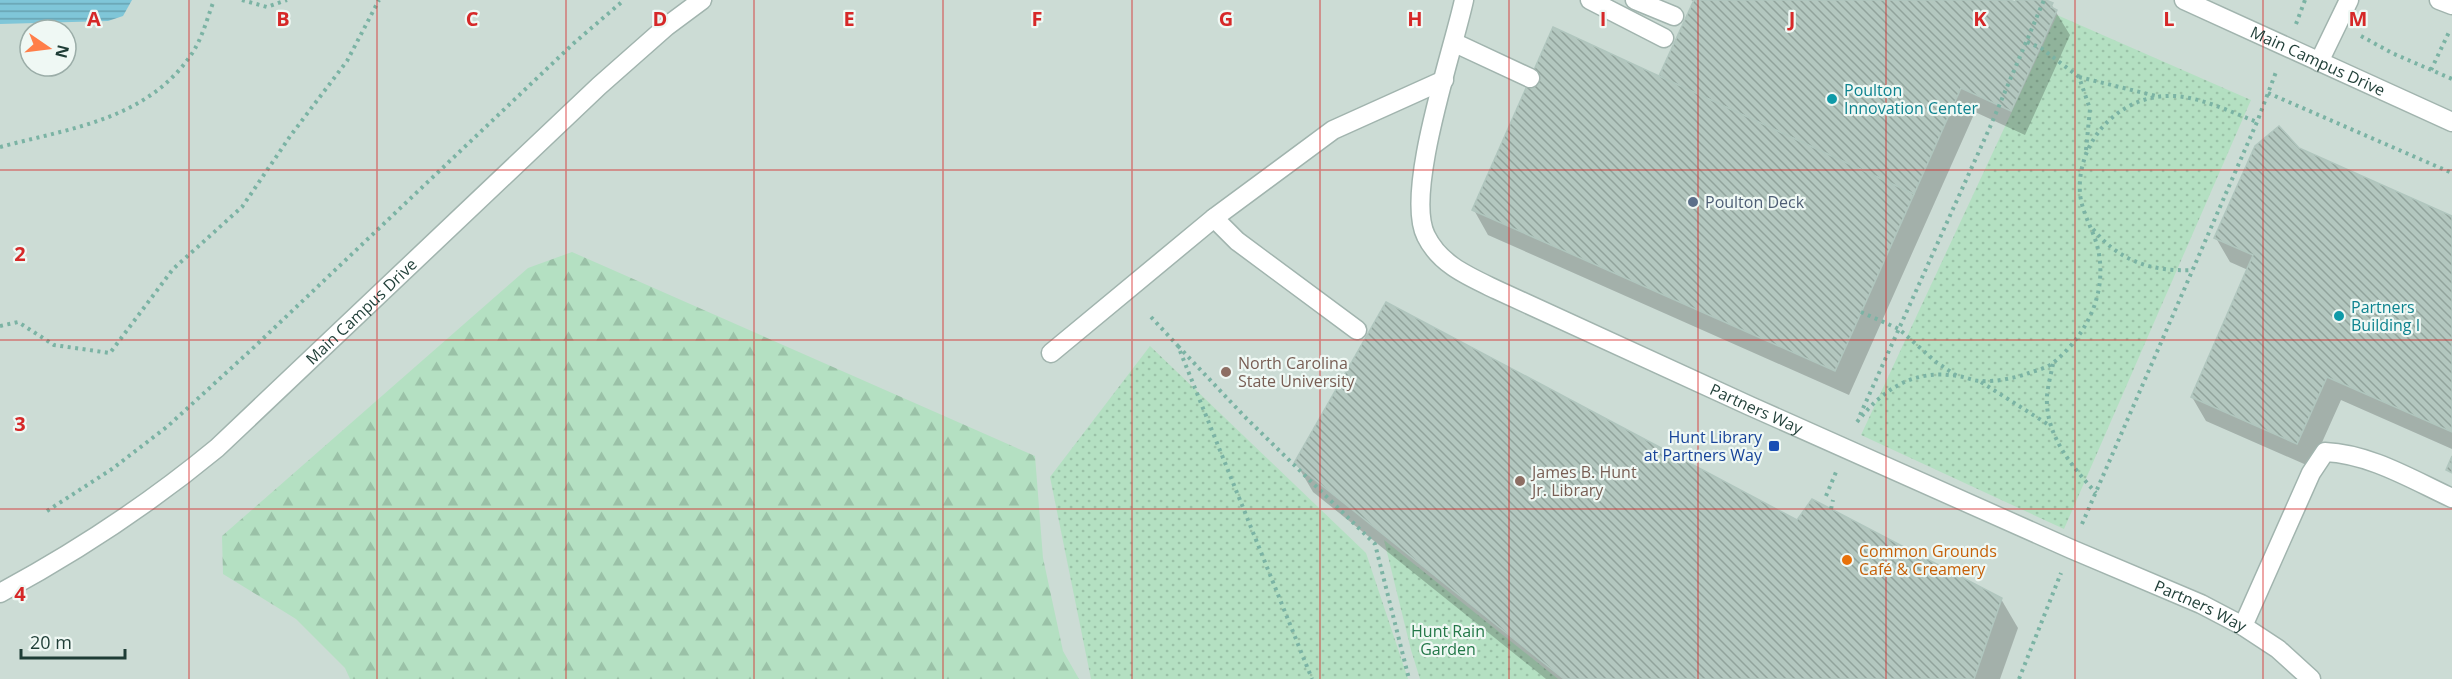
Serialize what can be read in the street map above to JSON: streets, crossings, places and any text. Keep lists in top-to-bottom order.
{
  "streets": {
    "street": ["Main Campus Drive", "Partners Way"]
  },
  "parks": ["Hunt Rain Garden"],
  "places": {
    "other": [
      "Poulton Innovation Center",
      "Poulton Deck",
      "Partners Building I",
      "North Carolina State University",
      "James B. Hunt Jr. Library",
      "Common Grounds Café & Creamery"
    ],
    "transit": ["Hunt Library at Partners Way"]
  },
  "scale_bar": "20 m",
  "north": "right",
  "grid": {
    "columns": [
      "A",
      "B",
      "C",
      "D",
      "E",
      "F",
      "G",
      "H",
      "I",
      "J",
      "K",
      "L",
      "M"
    ],
    "rows": ["2", "3", "4"]
  }
}
